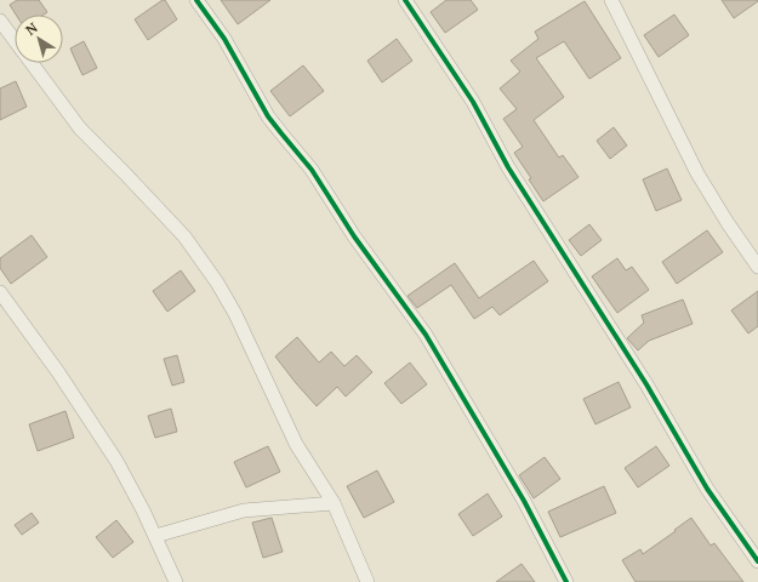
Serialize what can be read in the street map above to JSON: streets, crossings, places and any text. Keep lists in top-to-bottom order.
{
  "north": "top left"
}
